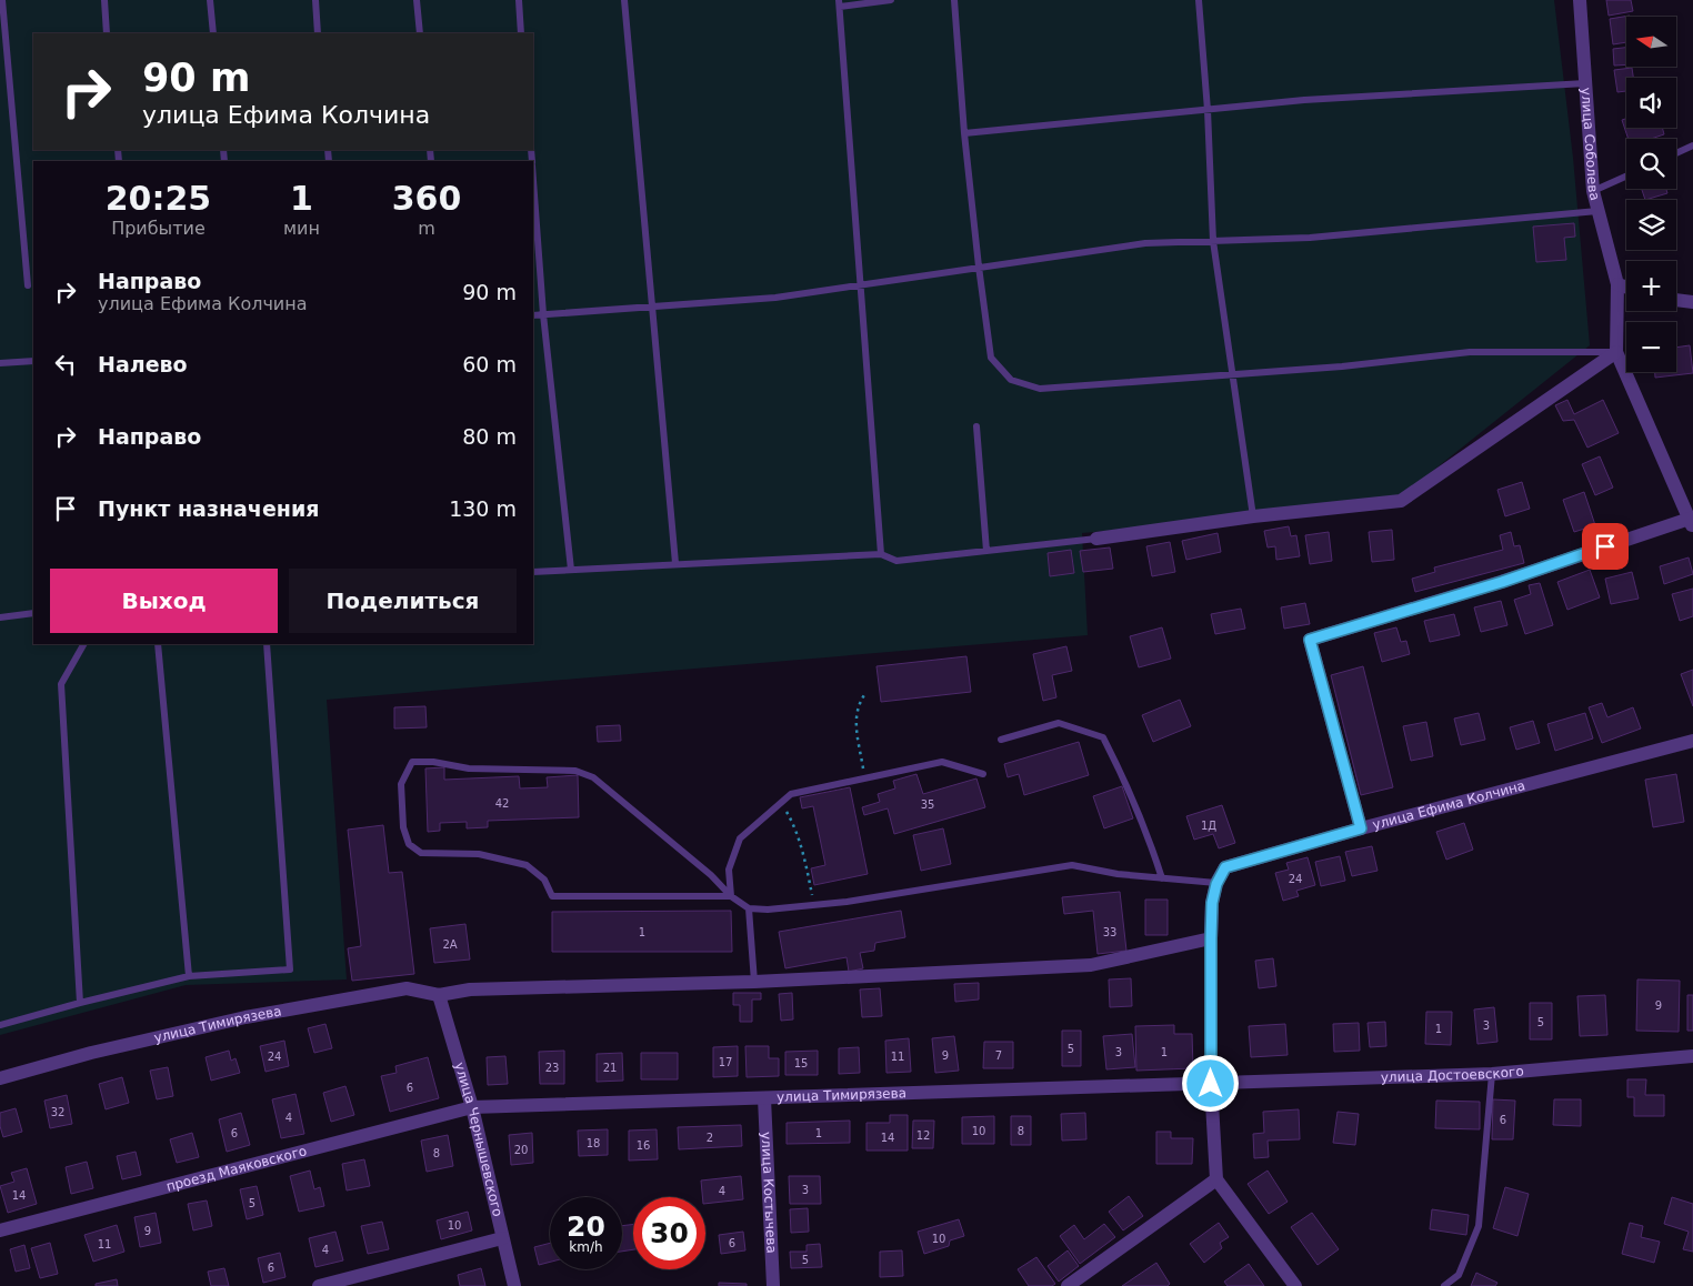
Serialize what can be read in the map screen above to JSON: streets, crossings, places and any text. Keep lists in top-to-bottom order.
{
  "streets": {
    "street": [
      "улица Соболева",
      "улица Ефима Колчина",
      "улица Тимирязева",
      "улица Достоевского",
      "улица Чернышевского",
      "проезд Маяковского",
      "улица Костычева"
    ]
  },
  "crossings": [
    ["улица Тимирязева", "улица Достоевского"],
    ["улица Тимирязева", "улица Чернышевского"],
    ["улица Тимирязева", "проезд Маяковского"],
    ["улица Тимирязева", "улица Костычева"],
    ["улица Чернышевского", "проезд Маяковского"]
  ],
  "house_numbers": [
    "42",
    "35",
    "1Д",
    "24",
    "1",
    "33",
    "2А",
    "9",
    "5",
    "3",
    "1",
    "5",
    "3",
    "1",
    "9",
    "7",
    "24",
    "11",
    "17",
    "15",
    "23",
    "21",
    "6",
    "32",
    "4",
    "6",
    "10",
    "8",
    "6",
    "1",
    "12",
    "2",
    "14",
    "18",
    "16",
    "20",
    "8",
    "3",
    "4",
    "14",
    "5",
    "10",
    "9",
    "10",
    "6",
    "11",
    "4",
    "5",
    "6"
  ],
  "north": "left",
  "page": {
    "map_buttons": ["+", "−"],
    "turn": ["90 m", "улица Ефима Колчина"],
    "eta": [
      "20:25",
      "Прибытие",
      "1",
      "мин",
      "360",
      "m"
    ],
    "list": [
      {
        "name": "Направо",
        "note": "улица Ефима Колчина",
        "value": "90 m"
      },
      {
        "name": "Налево",
        "value": "60 m"
      },
      {
        "name": "Направо",
        "value": "80 m"
      },
      {
        "name": "Пункт назначения",
        "value": "130 m"
      }
    ],
    "buttons": ["Выход", "Поделиться"],
    "speed": "20 km/h",
    "limit": "30"
  }
}
